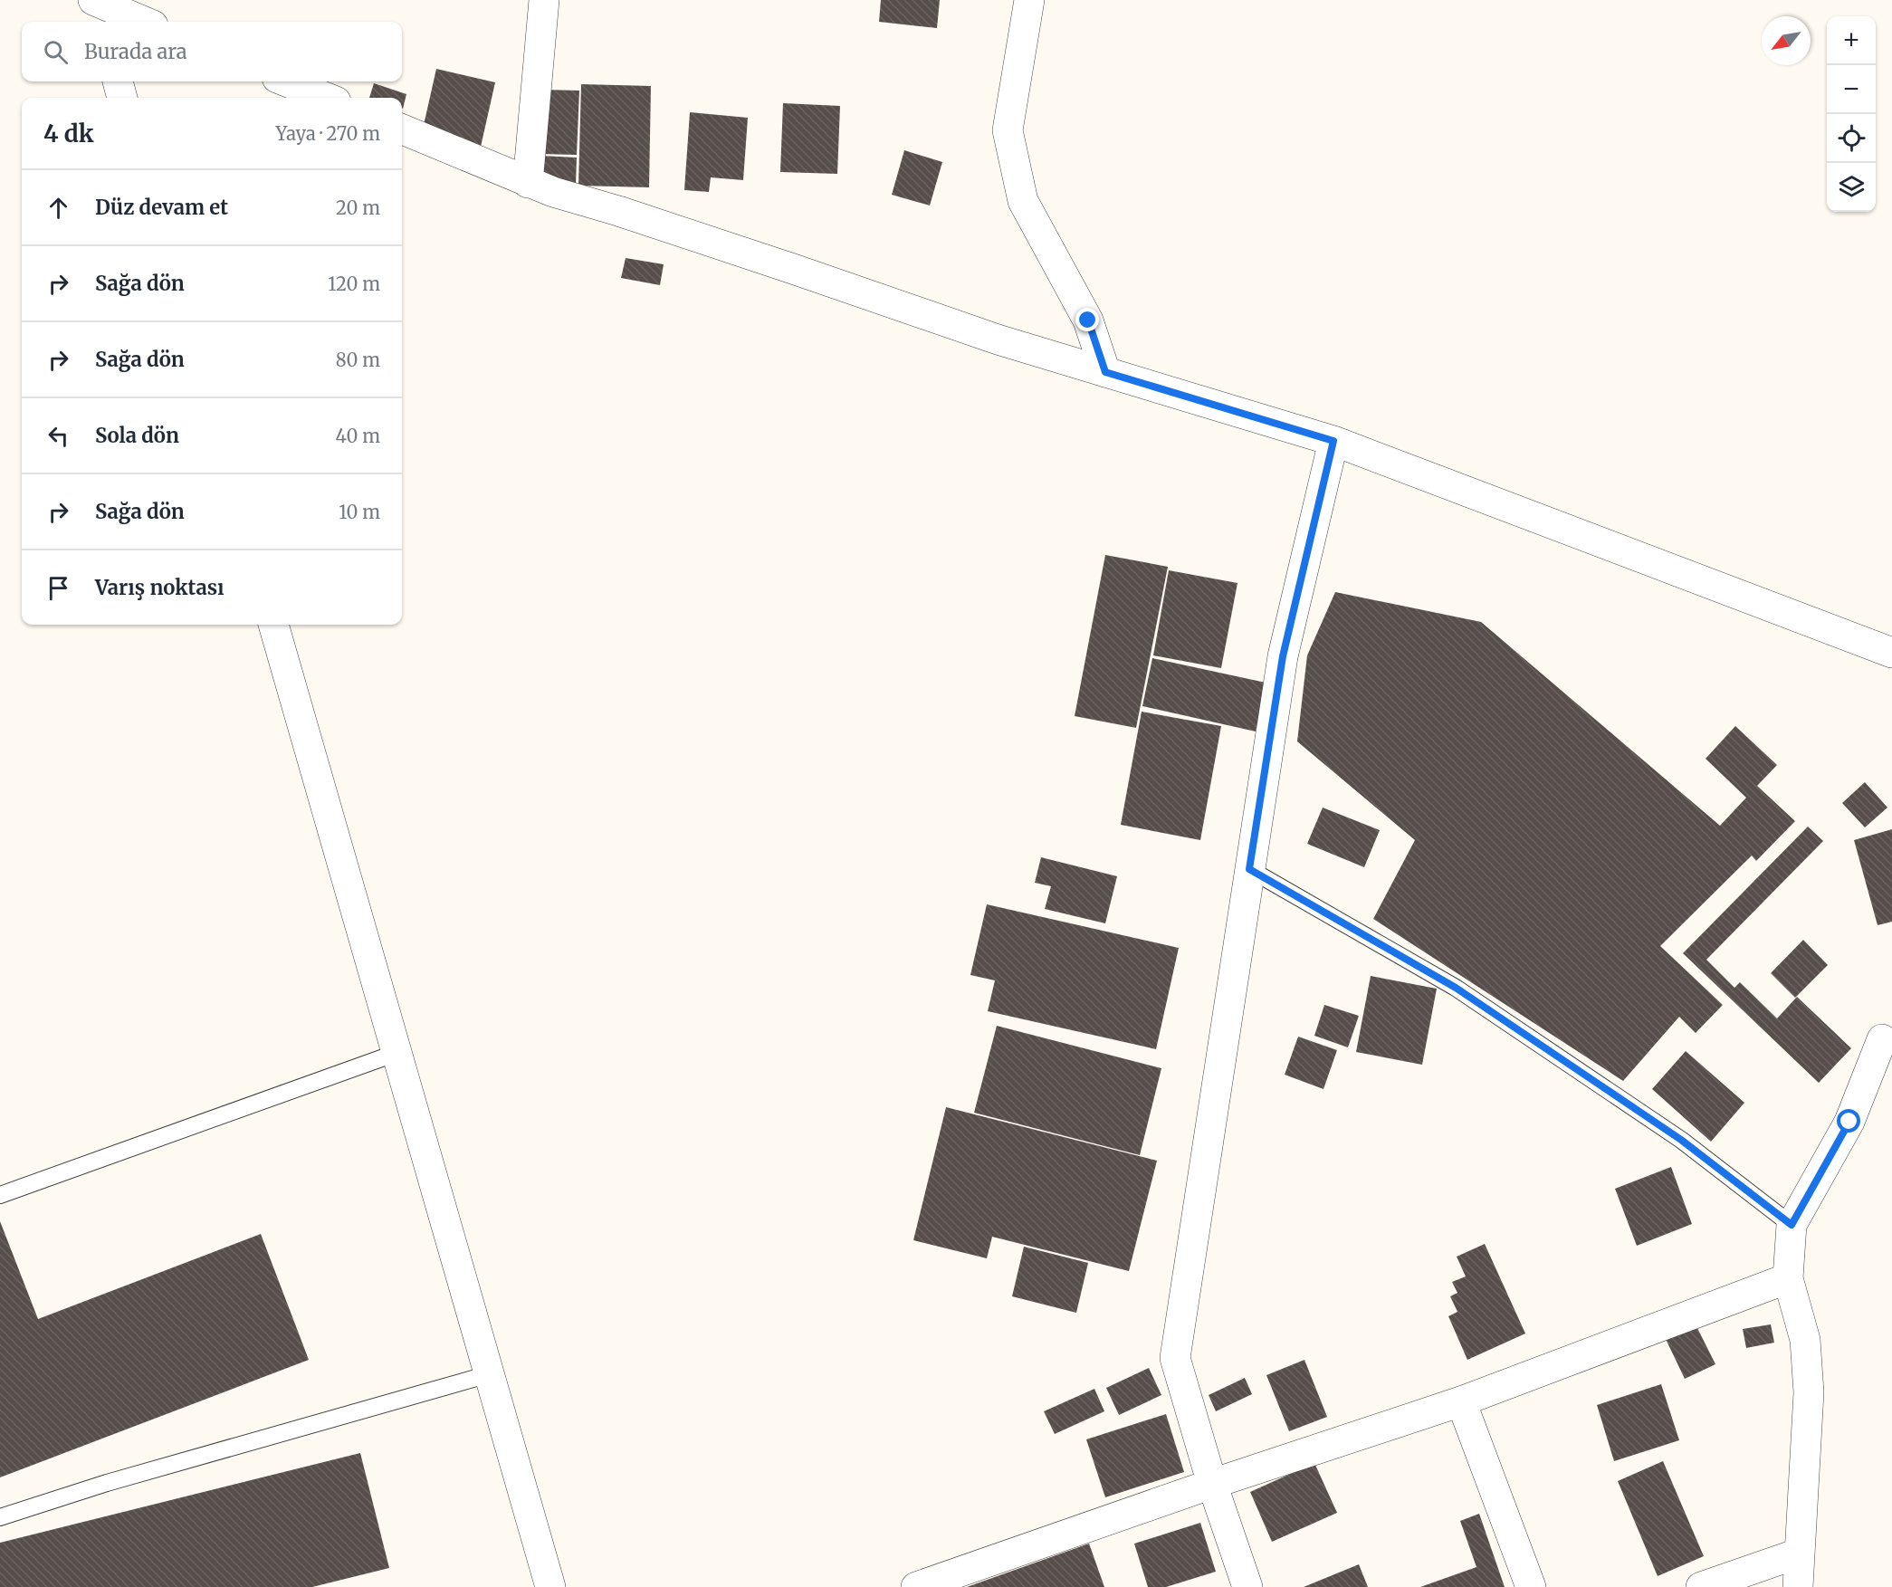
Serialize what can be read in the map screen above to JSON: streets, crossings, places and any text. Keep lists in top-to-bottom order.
{
  "north": "bottom left",
  "page": {
    "map_buttons": ["+", "−"],
    "search": "Burada ara",
    "heading": ["4 dk", "Yaya · 270 m"],
    "list": [
      ["Düz devam et", "20 m"],
      ["Sağa dön", "120 m"],
      ["Sağa dön", "80 m"],
      ["Sola dön", "40 m"],
      ["Sağa dön", "10 m"],
      "Varış noktası"
    ]
  }
}
